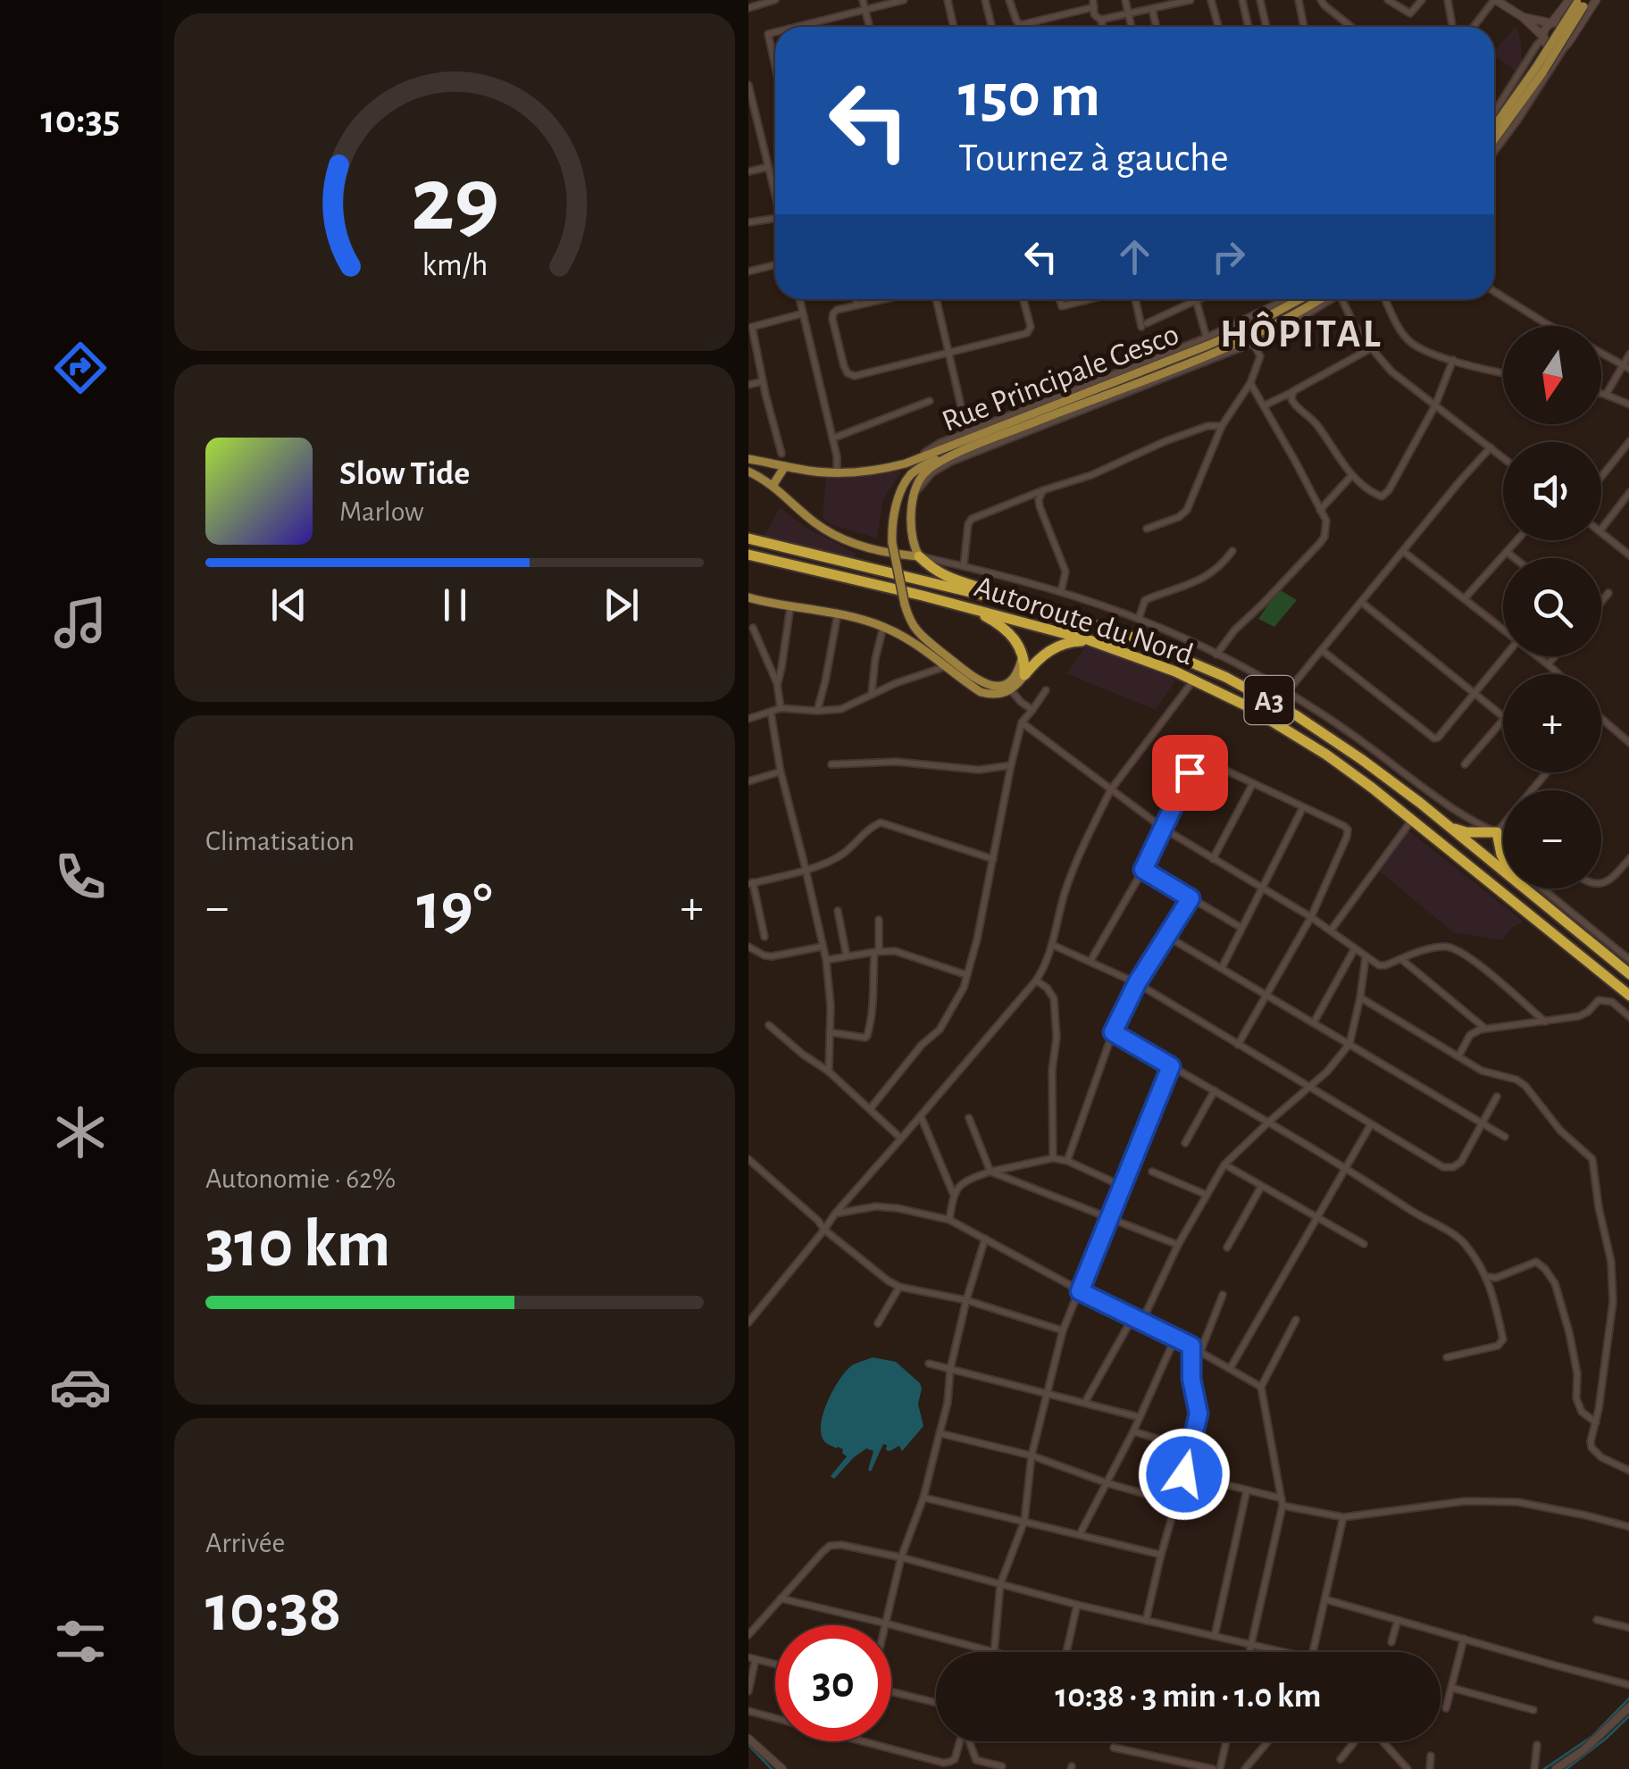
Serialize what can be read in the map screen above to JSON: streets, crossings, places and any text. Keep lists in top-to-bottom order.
{
  "streets": {
    "highway": ["Autoroute du Nord", "A3"],
    "main road": ["Rue Principale Gesco"]
  },
  "districts": ["HÔPITAL"],
  "north": "bottom",
  "page": {
    "tabs": "10:35",
    "turn": ["150 m", "Tournez à gauche"],
    "map_buttons": ["+", "−"],
    "song": ["Slow Tide", "Marlow"],
    "tile": [
      "Climatisation",
      ["Autonomie · 62%", "310 km"],
      ["Arrivée", "10:38"]
    ],
    "heat": ["−", "19°", "+"],
    "limit": "30",
    "trip": "10:38 · 3 min · 1.0 km",
    "gauge": ["29", "km/h"]
  }
}
